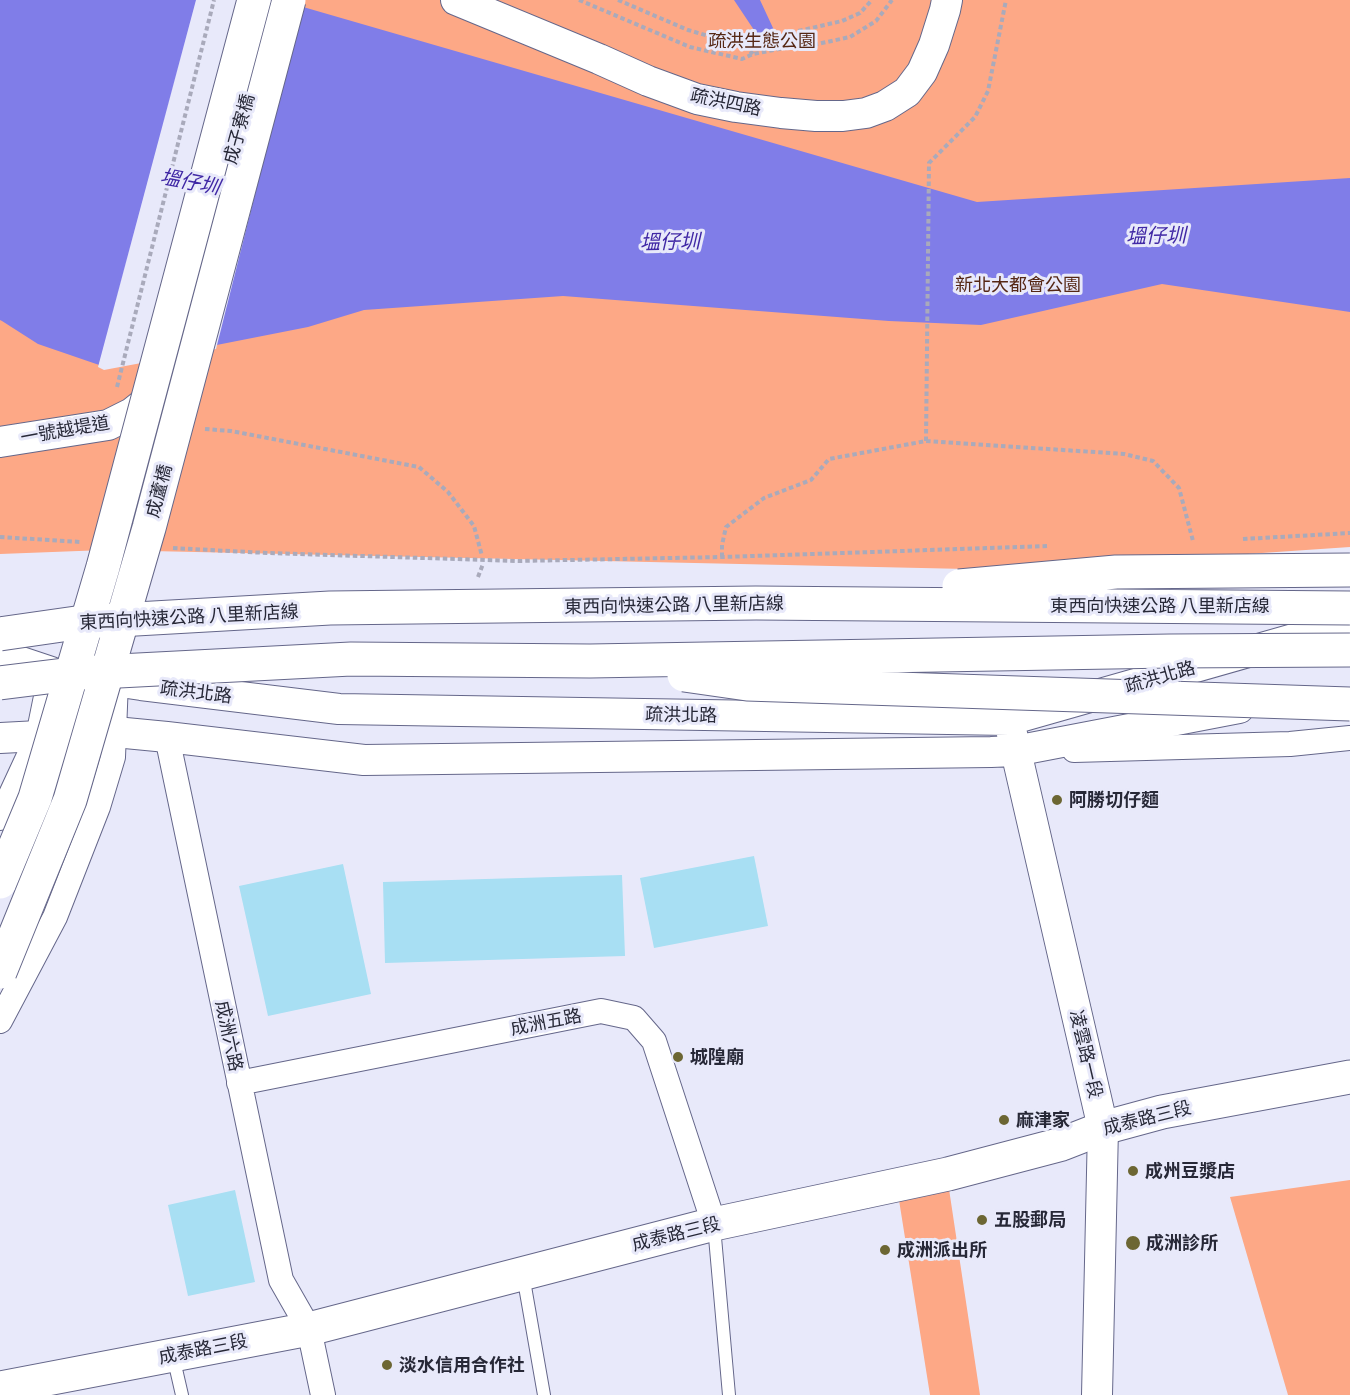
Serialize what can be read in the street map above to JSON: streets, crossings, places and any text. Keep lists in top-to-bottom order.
{
  "streets": {
    "main road": ["成蘆橋", "東西向快速公路 八里新店線", "成泰路三段"],
    "street": [
      "疏洪四路",
      "成子寮橋",
      "一號越堤道",
      "疏洪北路",
      "成洲五路",
      "成洲六路",
      "凌雲路一段"
    ]
  },
  "crossings": [
    ["成子寮橋", "一號越堤道"],
    ["疏洪北路", "凌雲路一段"],
    ["成洲五路", "成洲六路"],
    ["成洲五路", "成泰路三段"],
    ["成洲六路", "成泰路三段"],
    ["凌雲路一段", "成泰路三段"]
  ],
  "water": ["塭仔圳"],
  "parks": ["疏洪生態公園", "新北大都會公園"],
  "places": [
    "阿勝切仔麵",
    "城隍廟",
    "麻津家",
    "成州豆漿店",
    "五股郵局",
    "成洲診所",
    "成洲派出所",
    "淡水信用合作社"
  ]
}
